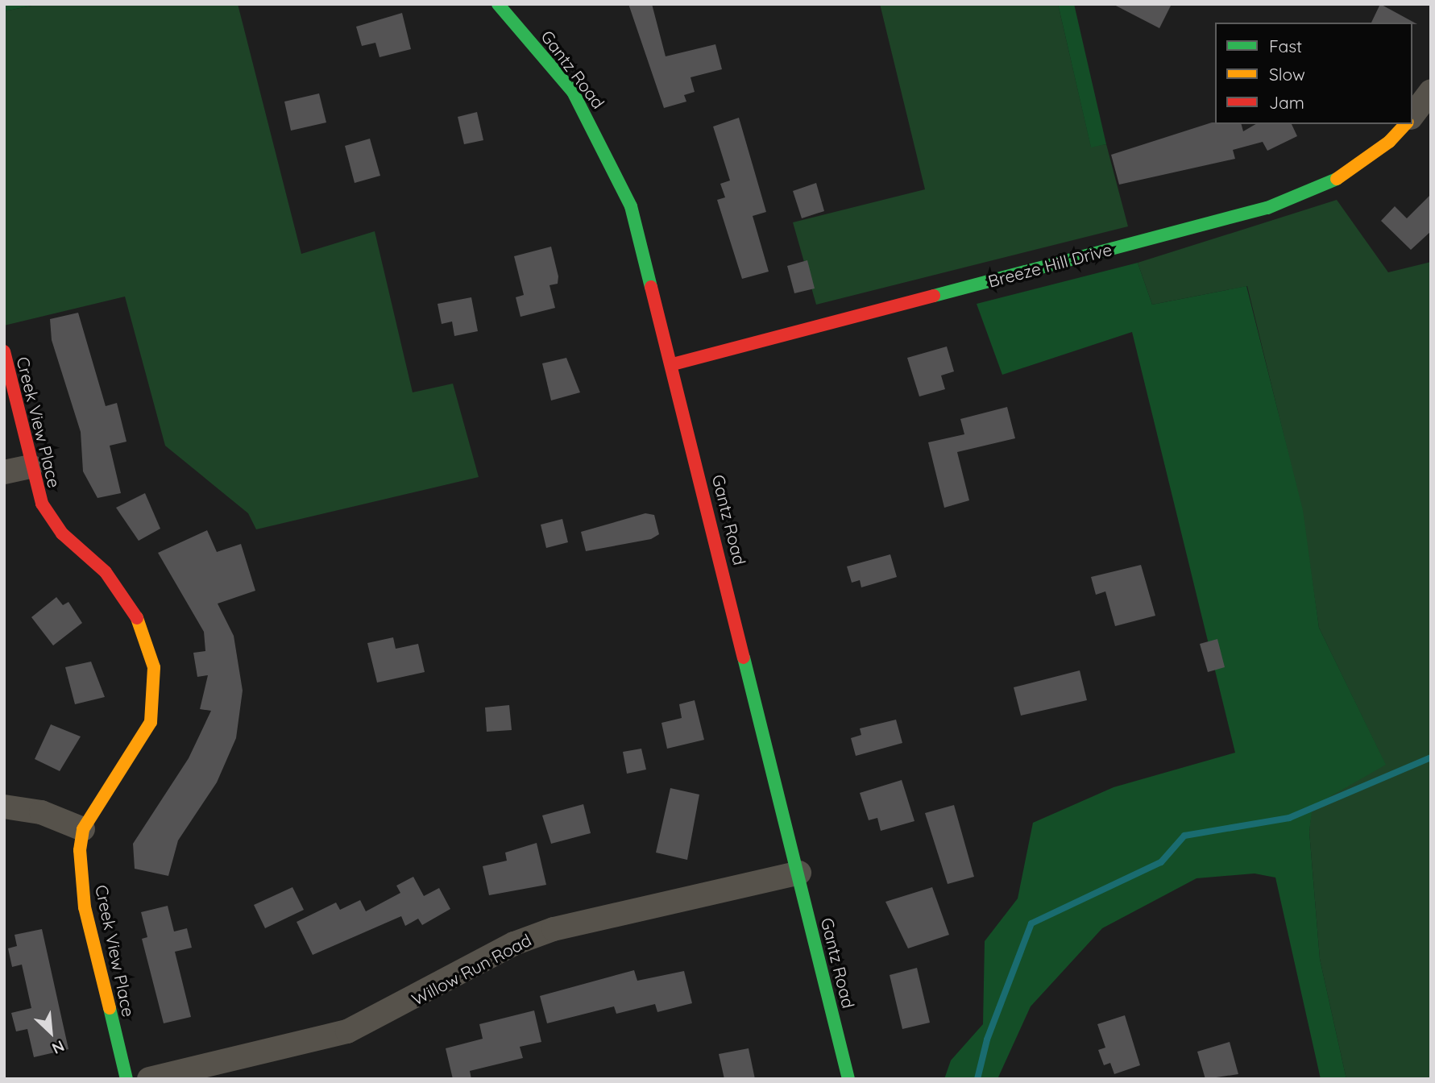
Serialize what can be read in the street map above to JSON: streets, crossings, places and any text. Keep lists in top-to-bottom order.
{
  "streets": {
    "street": [
      "Gantz Road",
      "Breeze Hill Drive",
      "Creek View Place",
      "Willow Run Road"
    ]
  },
  "crossings": [
    ["Gantz Road", "Breeze Hill Drive"],
    ["Gantz Road", "Willow Run Road"]
  ],
  "legend": ["Fast", "Slow", "Jam"],
  "north": "bottom right"
}
